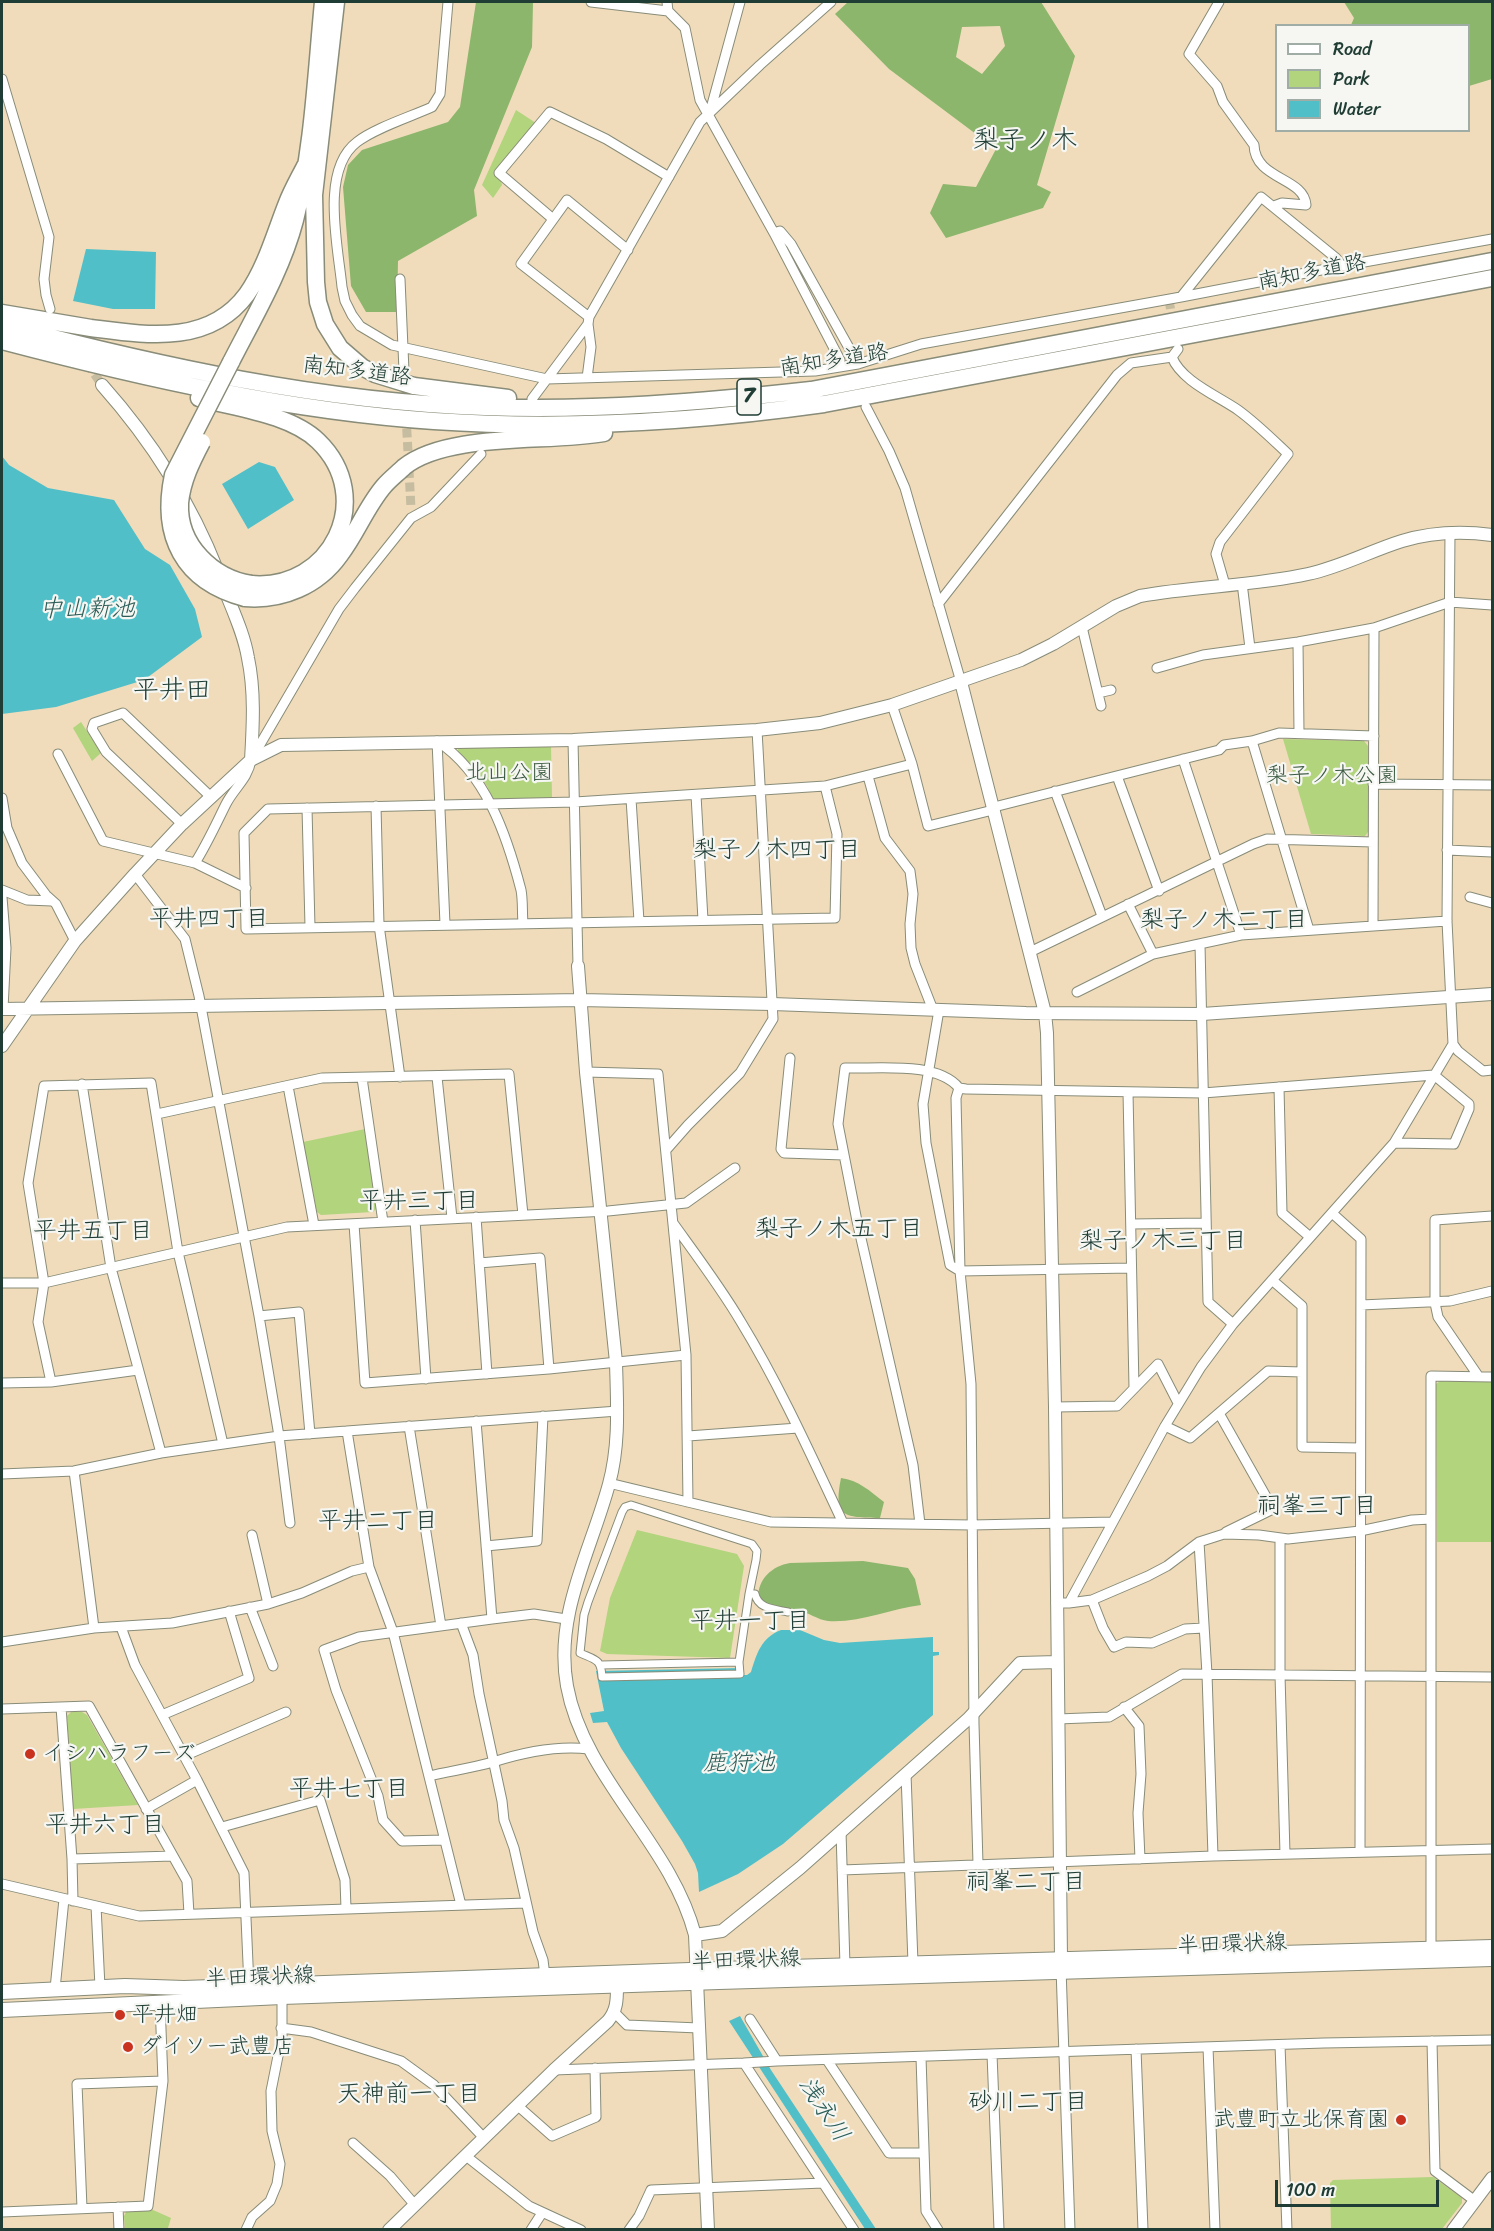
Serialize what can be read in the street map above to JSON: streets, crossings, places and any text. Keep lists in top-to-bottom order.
{
  "streets": {
    "highway": ["南知多道路", "7"],
    "main road": ["半田環状線"]
  },
  "districts": [
    "梨子ノ木",
    "平井田",
    "梨子ノ木四丁目",
    "平井四丁目",
    "梨子ノ木二丁目",
    "平井三丁目",
    "梨子ノ木五丁目",
    "平井五丁目",
    "梨子ノ木三丁目",
    "祠峯三丁目",
    "平井二丁目",
    "平井一丁目",
    "平井七丁目",
    "平井六丁目",
    "祠峯二丁目",
    "天神前一丁目",
    "砂川二丁目"
  ],
  "water": ["中山新池", "鹿狩池", "浅永川"],
  "parks": ["北山公園", "梨子ノ木公園"],
  "places": [
    "イシハラフーズ",
    "平井畑",
    "ダイソー武豊店",
    "武豊町立北保育園"
  ],
  "legend": ["Road", "Park", "Water"],
  "scale_bar": "100 m"
}
